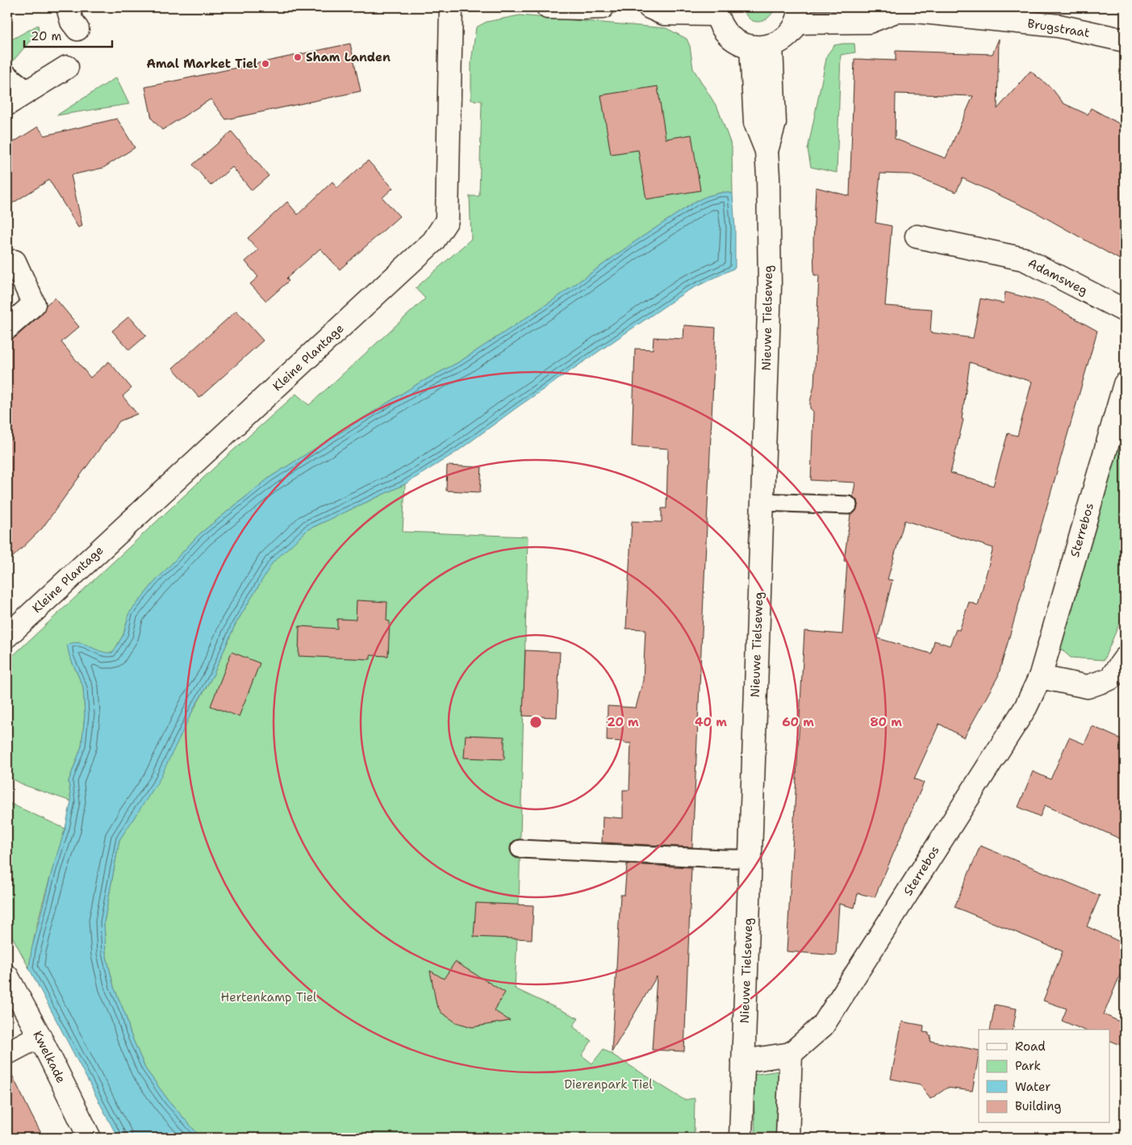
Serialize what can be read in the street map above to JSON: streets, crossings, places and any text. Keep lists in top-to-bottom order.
{
  "streets": {
    "street": [
      "Brugstraat",
      "Adamsweg",
      "Nieuwe Tielseweg",
      "Kleine Plantage",
      "Sterrebos",
      "Kwelkade"
    ]
  },
  "parks": ["Hertenkamp Tiel", "Dierenpark Tiel"],
  "places": ["Sham Landen", "Amal Market Tiel"],
  "legend": [
    "Road",
    "Park",
    "Water",
    "Building"
  ],
  "scale_bar": "20 m",
  "rings": [
    "20 m",
    "40 m",
    "60 m",
    "80 m"
  ]
}
